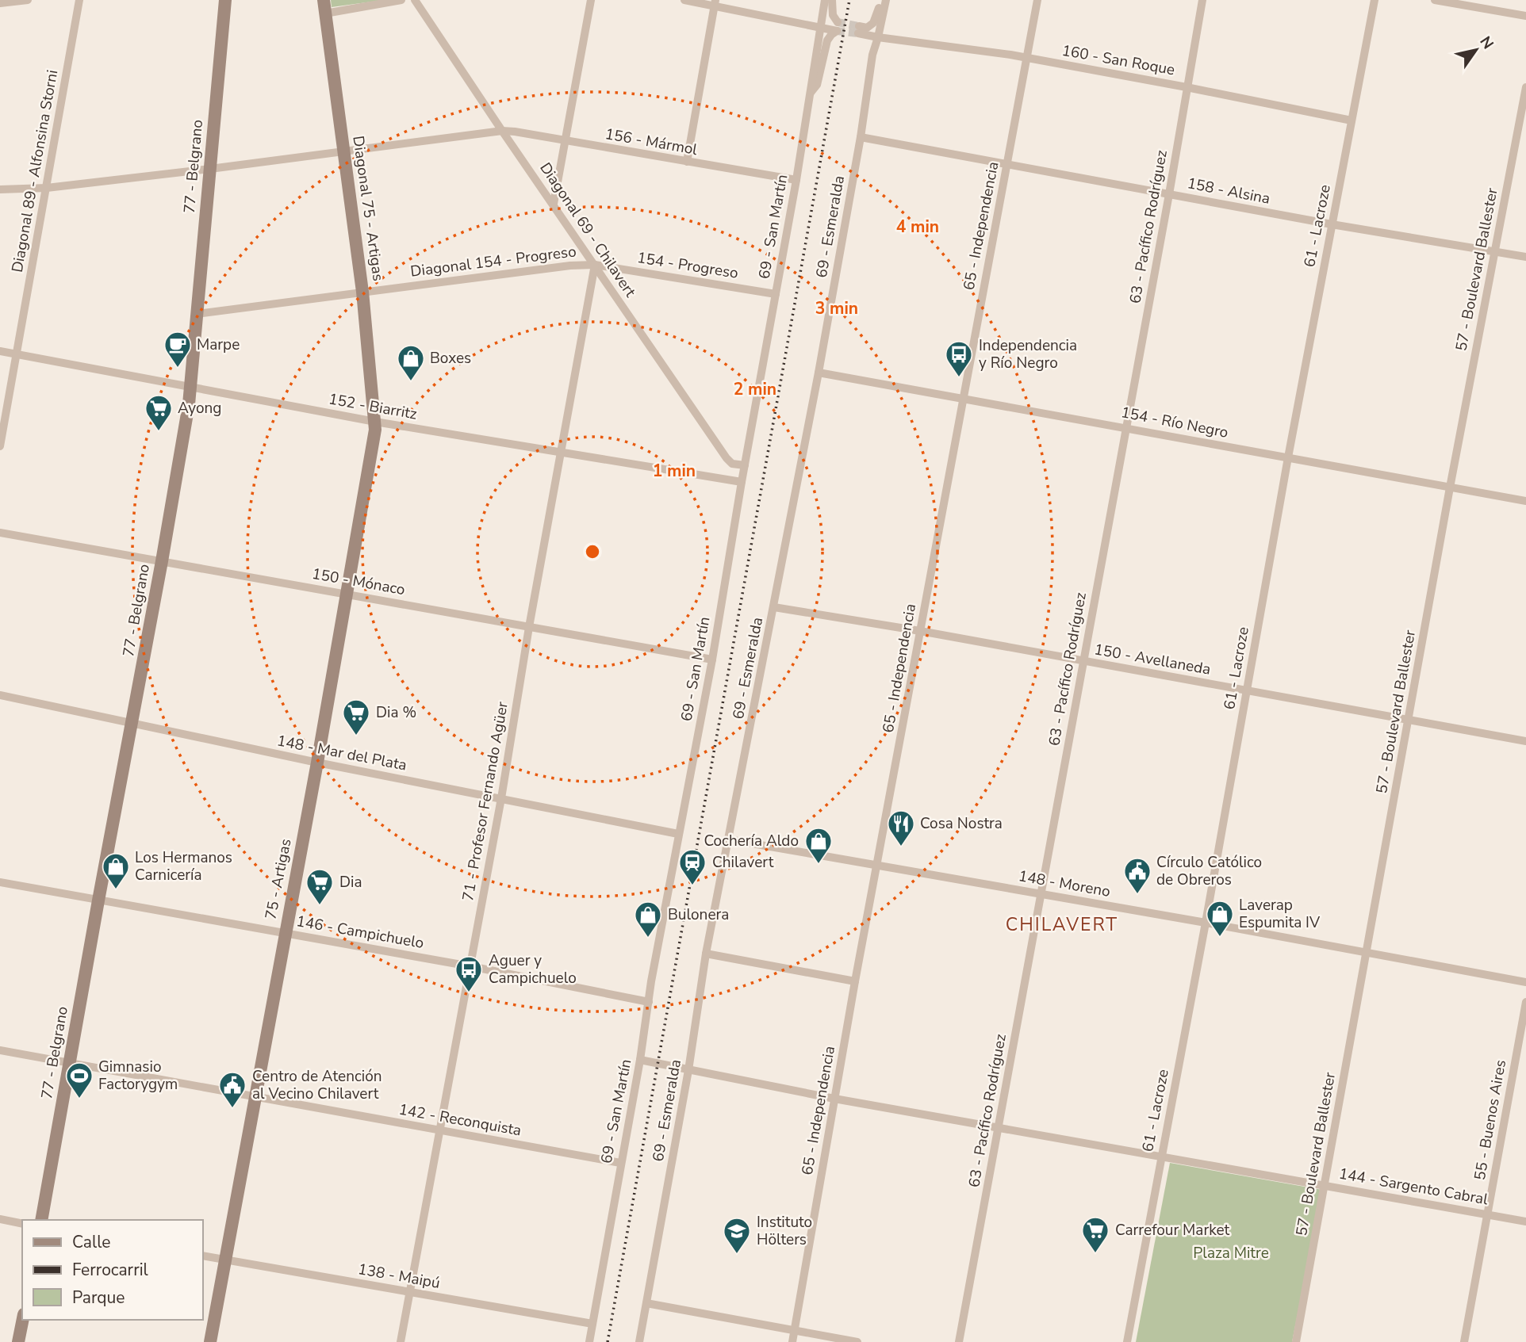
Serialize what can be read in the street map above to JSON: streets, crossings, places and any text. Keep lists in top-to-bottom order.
{
  "streets": {
    "street": [
      "160 - San Roque",
      "156 - Mármol",
      "77 - Belgrano",
      "Diagonal 89 - Alfonsina Storni",
      "158 - Alsina",
      "Diagonal 75 - Artigas",
      "65 - Independencia",
      "61 - Lacroze",
      "69 - San Martín",
      "69 - Esmeralda",
      "63 - Pacífico Rodríguez",
      "Diagonal 69 - Chilavert",
      "Diagonal 154 - Progreso",
      "154 - Progreso",
      "57 - Boulevard Ballester",
      "152 - Biarritz",
      "154 - Río Negro",
      "150 - Mónaco",
      "150 - Avellaneda",
      "148 - Mar del Plata",
      "71 - Profesor Fernando Agüer",
      "75 - Artigas",
      "148 - Moreno",
      "146 - Campichuelo",
      "142 - Reconquista",
      "55 - Buenos Aires",
      "144 - Sargento Cabral",
      "138 - Maipú"
    ]
  },
  "crossings": [
    ["160 - San Roque", "65 - Independencia"],
    ["160 - San Roque", "61 - Lacroze"],
    ["160 - San Roque", "69 - Esmeralda"],
    ["160 - San Roque", "63 - Pacífico Rodríguez"],
    ["156 - Mármol", "77 - Belgrano"],
    ["156 - Mármol", "Diagonal 89 - Alfonsina Storni"],
    ["156 - Mármol", "Diagonal 75 - Artigas"],
    ["156 - Mármol", "69 - San Martín"],
    ["156 - Mármol", "Diagonal 69 - Chilavert"],
    ["77 - Belgrano", "Diagonal 154 - Progreso"],
    ["77 - Belgrano", "152 - Biarritz"],
    ["77 - Belgrano", "150 - Mónaco"],
    ["77 - Belgrano", "148 - Mar del Plata"],
    ["77 - Belgrano", "146 - Campichuelo"],
    ["77 - Belgrano", "142 - Reconquista"],
    ["Diagonal 89 - Alfonsina Storni", "152 - Biarritz"],
    ["158 - Alsina", "65 - Independencia"],
    ["158 - Alsina", "61 - Lacroze"],
    ["158 - Alsina", "69 - Esmeralda"],
    ["158 - Alsina", "63 - Pacífico Rodríguez"],
    ["158 - Alsina", "57 - Boulevard Ballester"],
    ["Diagonal 75 - Artigas", "Diagonal 154 - Progreso"],
    ["Diagonal 75 - Artigas", "152 - Biarritz"],
    ["Diagonal 75 - Artigas", "75 - Artigas"],
    ["65 - Independencia", "154 - Río Negro"],
    ["65 - Independencia", "150 - Avellaneda"],
    ["65 - Independencia", "148 - Moreno"],
    ["65 - Independencia", "144 - Sargento Cabral"],
    ["61 - Lacroze", "154 - Río Negro"],
    ["61 - Lacroze", "150 - Avellaneda"],
    ["61 - Lacroze", "148 - Moreno"],
    ["61 - Lacroze", "144 - Sargento Cabral"],
    ["69 - San Martín", "Diagonal 69 - Chilavert"],
    ["69 - San Martín", "154 - Progreso"],
    ["69 - San Martín", "152 - Biarritz"],
    ["69 - San Martín", "150 - Mónaco"],
    ["69 - San Martín", "148 - Mar del Plata"],
    ["69 - San Martín", "146 - Campichuelo"],
    ["69 - San Martín", "142 - Reconquista"],
    ["69 - San Martín", "144 - Sargento Cabral"],
    ["69 - San Martín", "138 - Maipú"],
    ["69 - Esmeralda", "154 - Río Negro"],
    ["69 - Esmeralda", "150 - Avellaneda"],
    ["69 - Esmeralda", "148 - Moreno"],
    ["69 - Esmeralda", "144 - Sargento Cabral"],
    ["63 - Pacífico Rodríguez", "154 - Río Negro"],
    ["63 - Pacífico Rodríguez", "150 - Avellaneda"],
    ["63 - Pacífico Rodríguez", "148 - Moreno"],
    ["63 - Pacífico Rodríguez", "144 - Sargento Cabral"],
    ["Diagonal 69 - Chilavert", "Diagonal 154 - Progreso"],
    ["Diagonal 69 - Chilavert", "154 - Progreso"],
    ["Diagonal 69 - Chilavert", "71 - Profesor Fernando Agüer"],
    ["Diagonal 154 - Progreso", "154 - Progreso"],
    ["Diagonal 154 - Progreso", "71 - Profesor Fernando Agüer"],
    ["154 - Progreso", "71 - Profesor Fernando Agüer"],
    ["57 - Boulevard Ballester", "154 - Río Negro"],
    ["57 - Boulevard Ballester", "150 - Avellaneda"],
    ["57 - Boulevard Ballester", "148 - Moreno"],
    ["57 - Boulevard Ballester", "144 - Sargento Cabral"],
    ["152 - Biarritz", "71 - Profesor Fernando Agüer"],
    ["152 - Biarritz", "75 - Artigas"],
    ["150 - Mónaco", "71 - Profesor Fernando Agüer"],
    ["150 - Mónaco", "75 - Artigas"],
    ["148 - Mar del Plata", "71 - Profesor Fernando Agüer"],
    ["148 - Mar del Plata", "75 - Artigas"],
    ["71 - Profesor Fernando Agüer", "146 - Campichuelo"],
    ["71 - Profesor Fernando Agüer", "142 - Reconquista"],
    ["71 - Profesor Fernando Agüer", "138 - Maipú"],
    ["75 - Artigas", "146 - Campichuelo"],
    ["75 - Artigas", "142 - Reconquista"],
    ["75 - Artigas", "138 - Maipú"],
    ["55 - Buenos Aires", "144 - Sargento Cabral"]
  ],
  "districts": ["CHILAVERT"],
  "parks": ["Plaza Mitre"],
  "places": {
    "cafe": ["Marpe"],
    "bus stop": ["Independencia y Río Negro", "Aguer y Campichuelo"],
    "shop": [
      "Boxes",
      "Cochería Aldo",
      "Los Hermanos Carnicería",
      "Laverap Espumita IV",
      "Bulonera"
    ],
    "supermarket": [
      "Ayong",
      "Dia %",
      "Dia",
      "Carrefour Market"
    ],
    "restaurant": ["Cosa Nostra"],
    "station": ["Chilavert"],
    "public building": ["Círculo Católico de Obreros", "Centro de Atención al Vecino Chilavert"],
    "sports": ["Gimnasio Factorygym"],
    "school or university": ["Instituto Hölters"]
  },
  "legend": ["Calle", "Ferrocarril", "Parque"],
  "north": "top right",
  "rings": [
    "4 min",
    "3 min",
    "2 min",
    "1 min"
  ]
}
